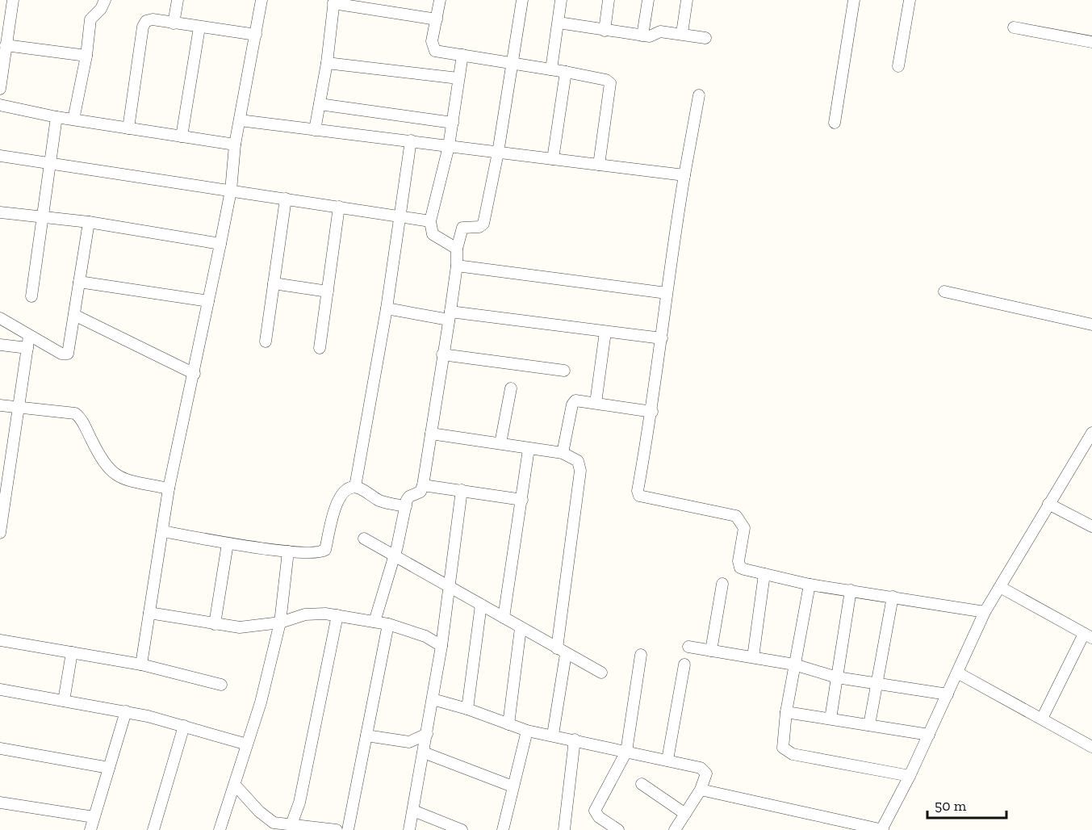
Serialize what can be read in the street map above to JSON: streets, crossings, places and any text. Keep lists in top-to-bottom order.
{
  "scale_bar": "50 m"
}
